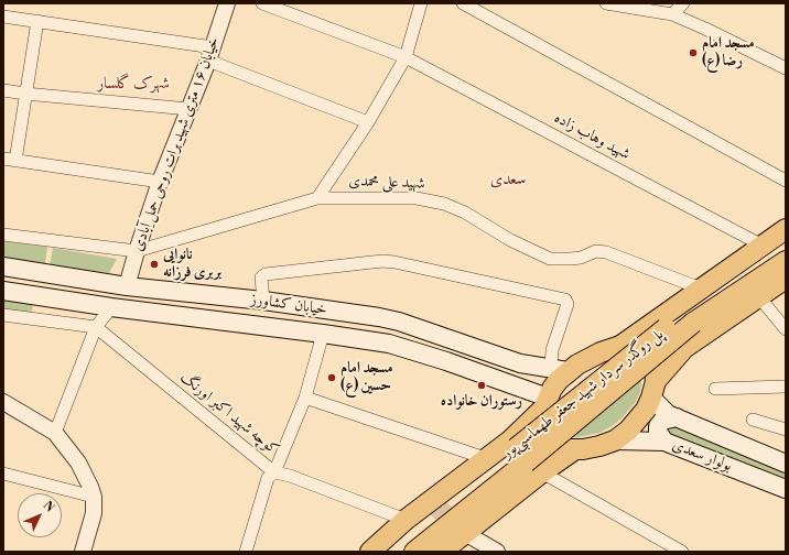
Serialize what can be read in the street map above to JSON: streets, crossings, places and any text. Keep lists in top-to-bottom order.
{
  "streets": {
    "main road": ["خیابان کشاورز", "پل روگذر سردار شهید جعفر طهماسبی‌پور", "بولوار سعدی"],
    "street": [
      "شهید وهاب زاده",
      "خیابان ۱۶ متری شهید برات روحی حمل آبادی",
      "شهید علی محمدی",
      "کوچه شهید اکبر اورنگ"
    ]
  },
  "crossings": [
    ["خیابان ۱۶ متری شهید برات روحی حمل آبادی", "شهید علی محمدی"],
    ["خیابان ۱۶ متری شهید برات روحی حمل آبادی", "خیابان کشاورز"],
    ["خیابان کشاورز", "بولوار سعدی"]
  ],
  "districts": ["شهرک گلسار", "سعدی"],
  "places": [
    "مسجد امام رضا (ع)",
    "نانوایی بربری فرزانه",
    "مسجد امام حسین (ع)",
    "رستوران خانواده"
  ],
  "north": "top right"
}
